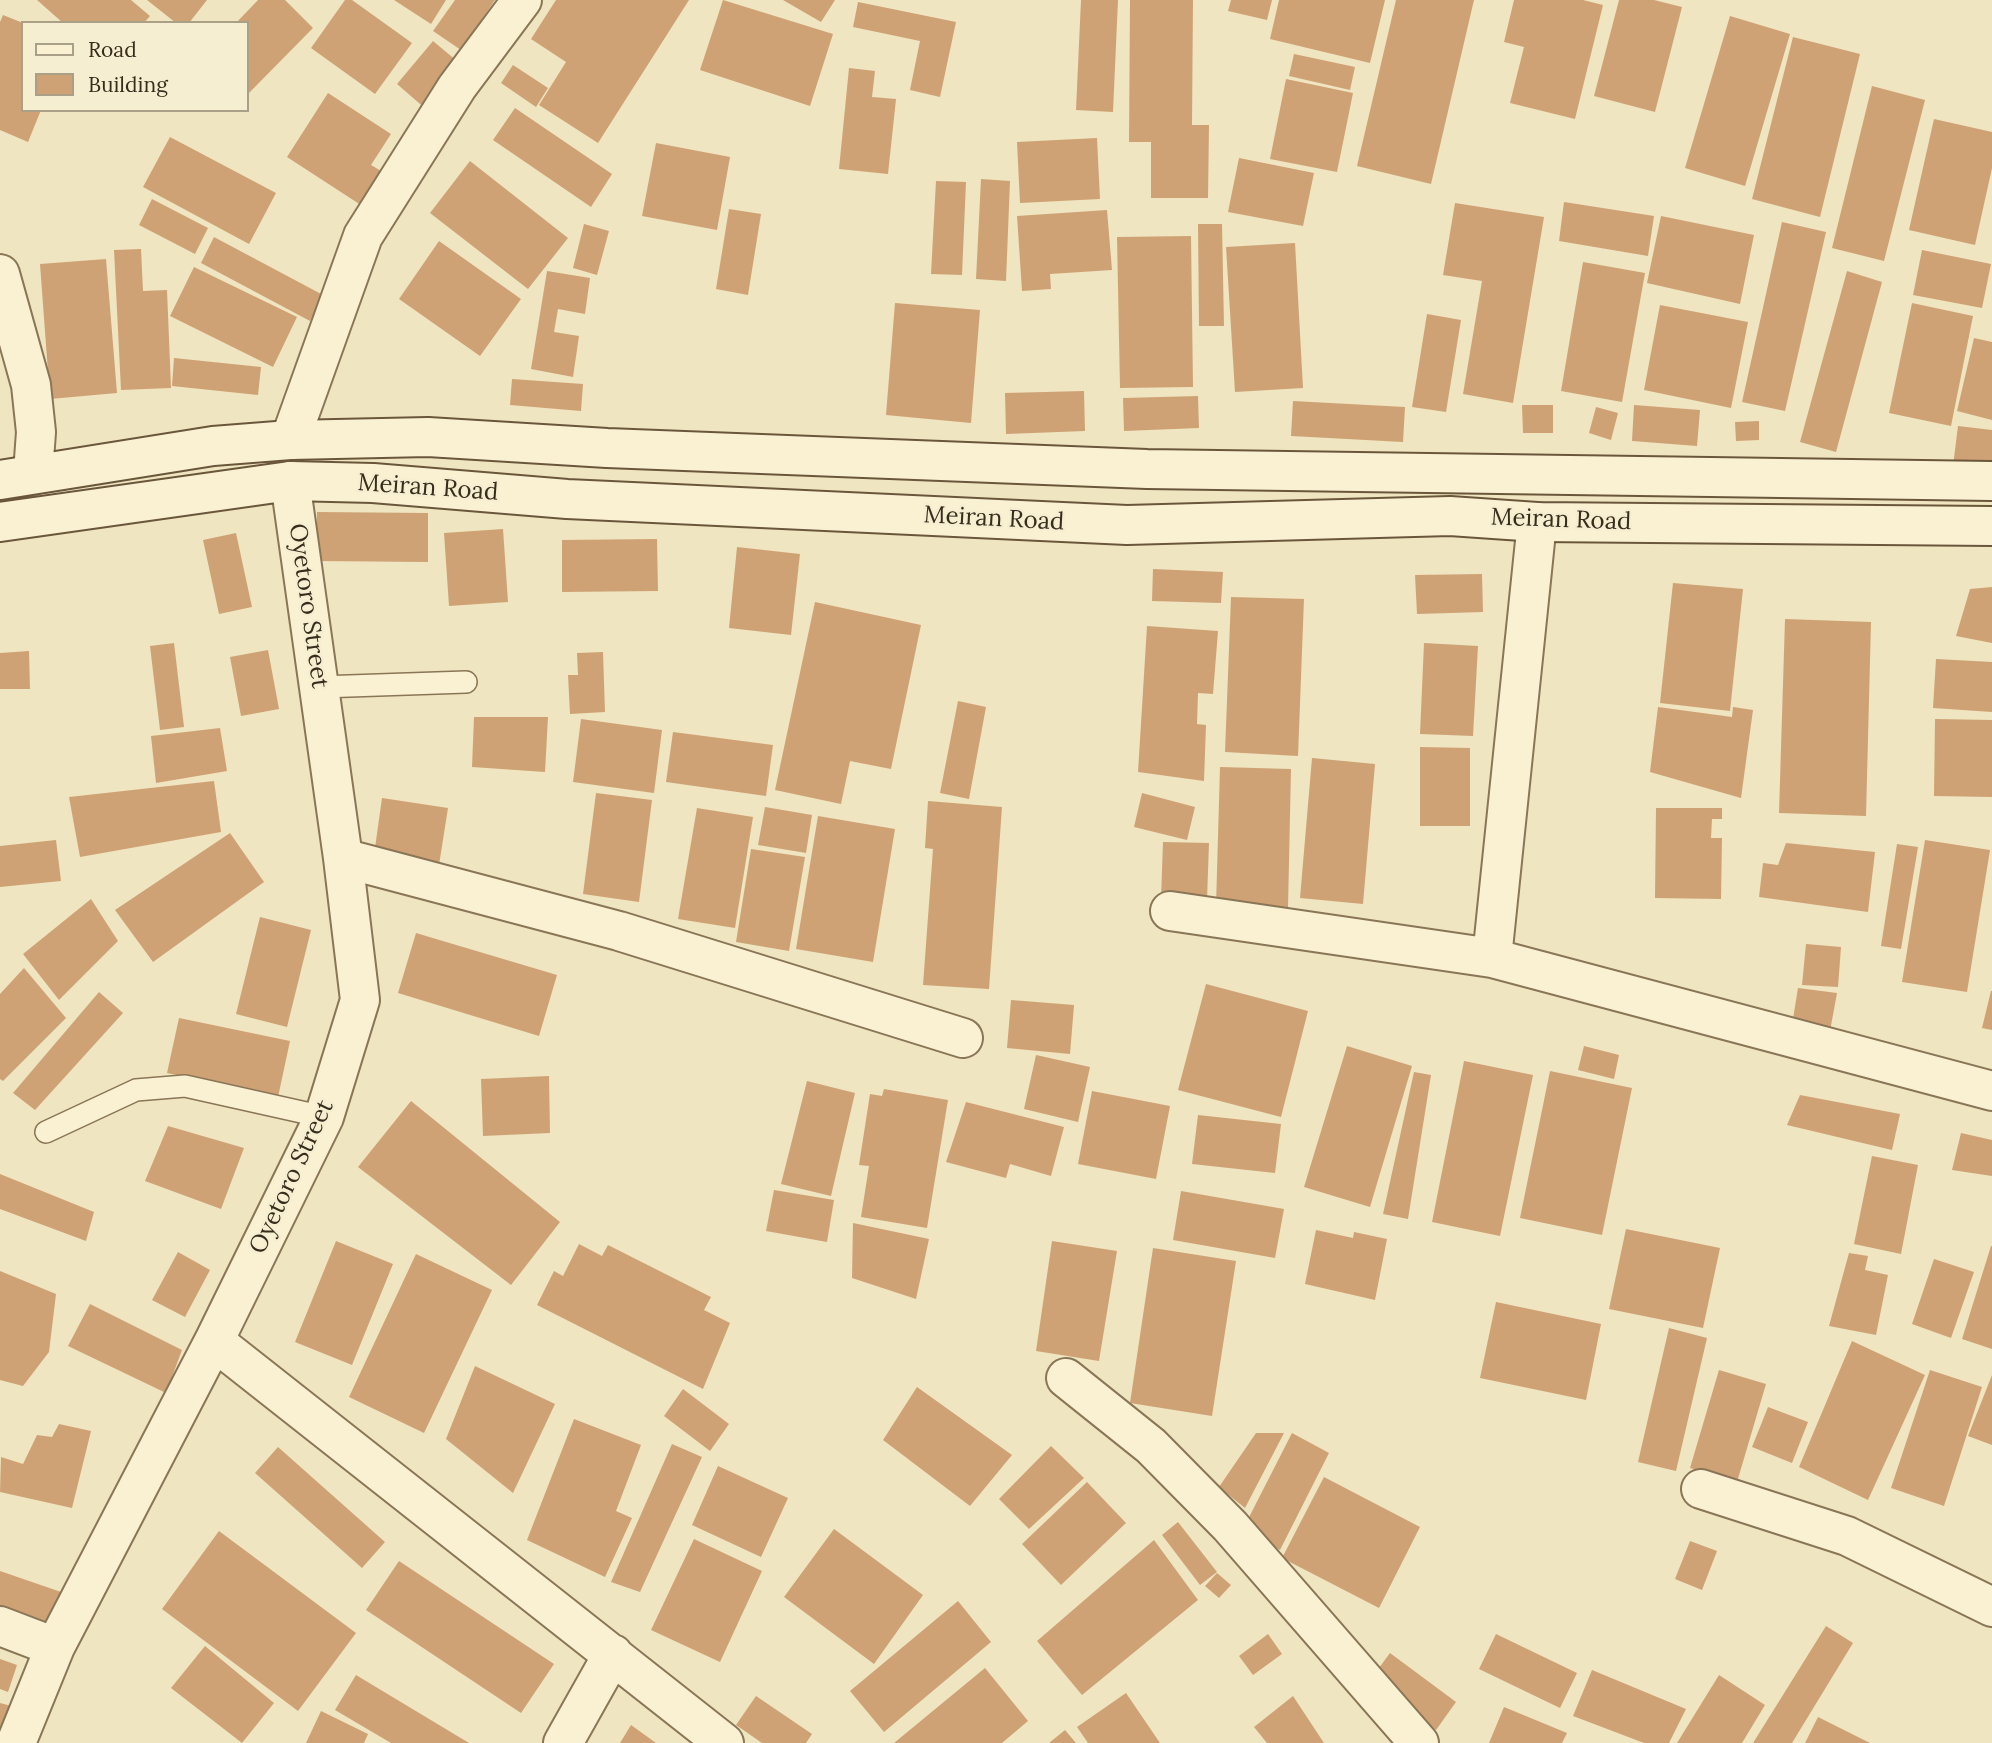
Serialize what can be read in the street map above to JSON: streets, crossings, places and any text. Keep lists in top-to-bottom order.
{
  "streets": {
    "street": ["Meiran Road", "Oyetoro Street"]
  },
  "crossings": [
    ["Meiran Road", "Oyetoro Street"]
  ],
  "legend": ["Road", "Building"]
}
